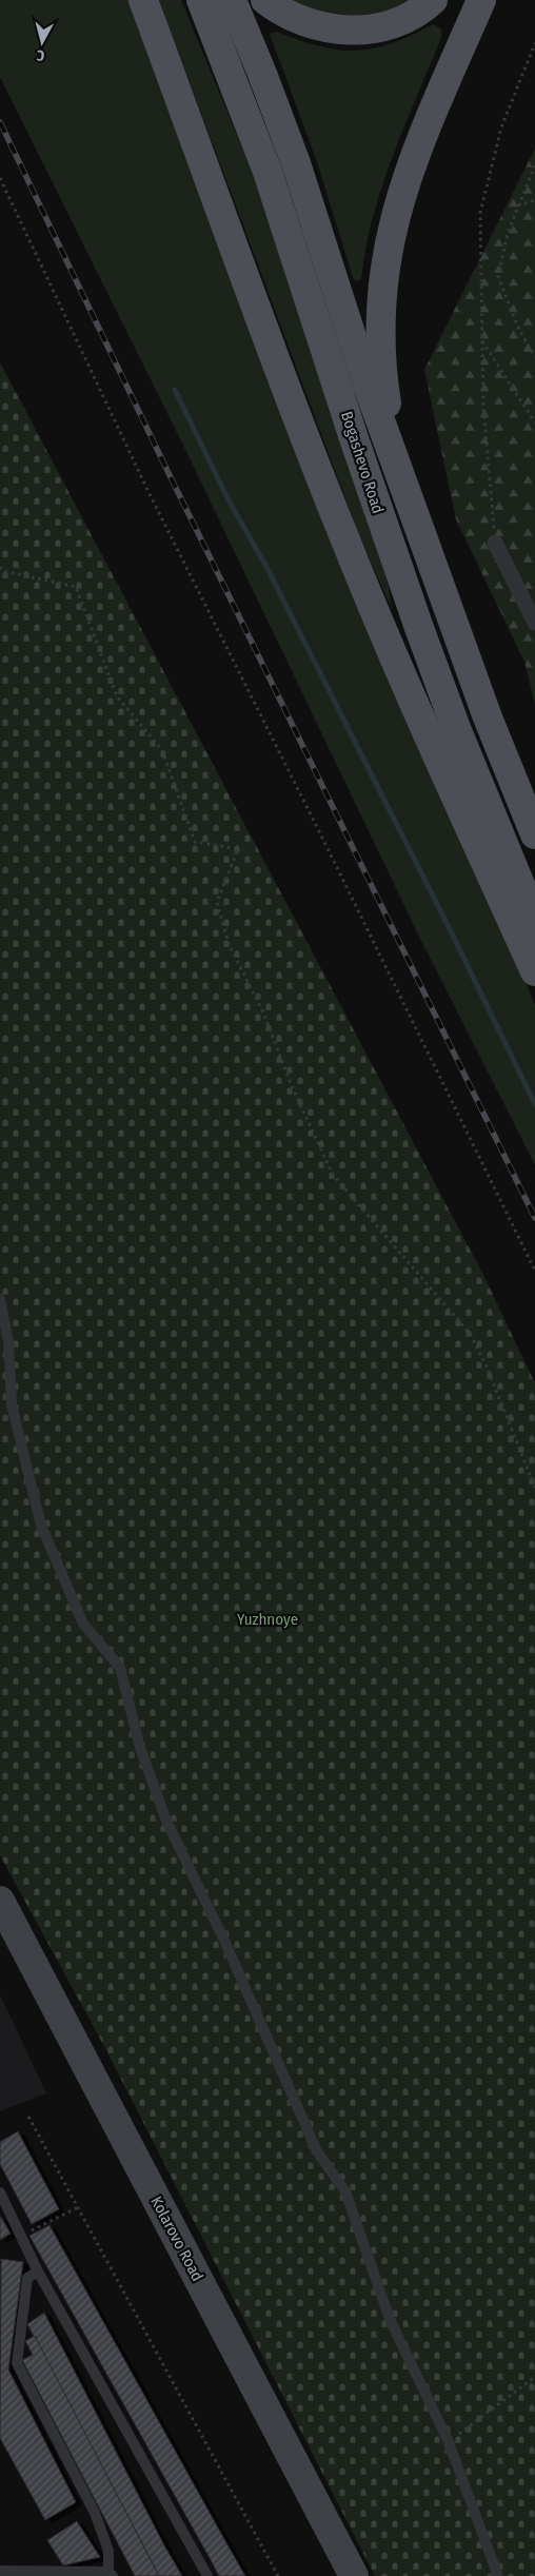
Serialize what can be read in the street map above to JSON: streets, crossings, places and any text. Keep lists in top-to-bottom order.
{
  "streets": {
    "main road": ["Bogashevo Road", "Kolarovo Road"]
  },
  "parks": ["Yuzhnoye"],
  "north": "bottom"
}
